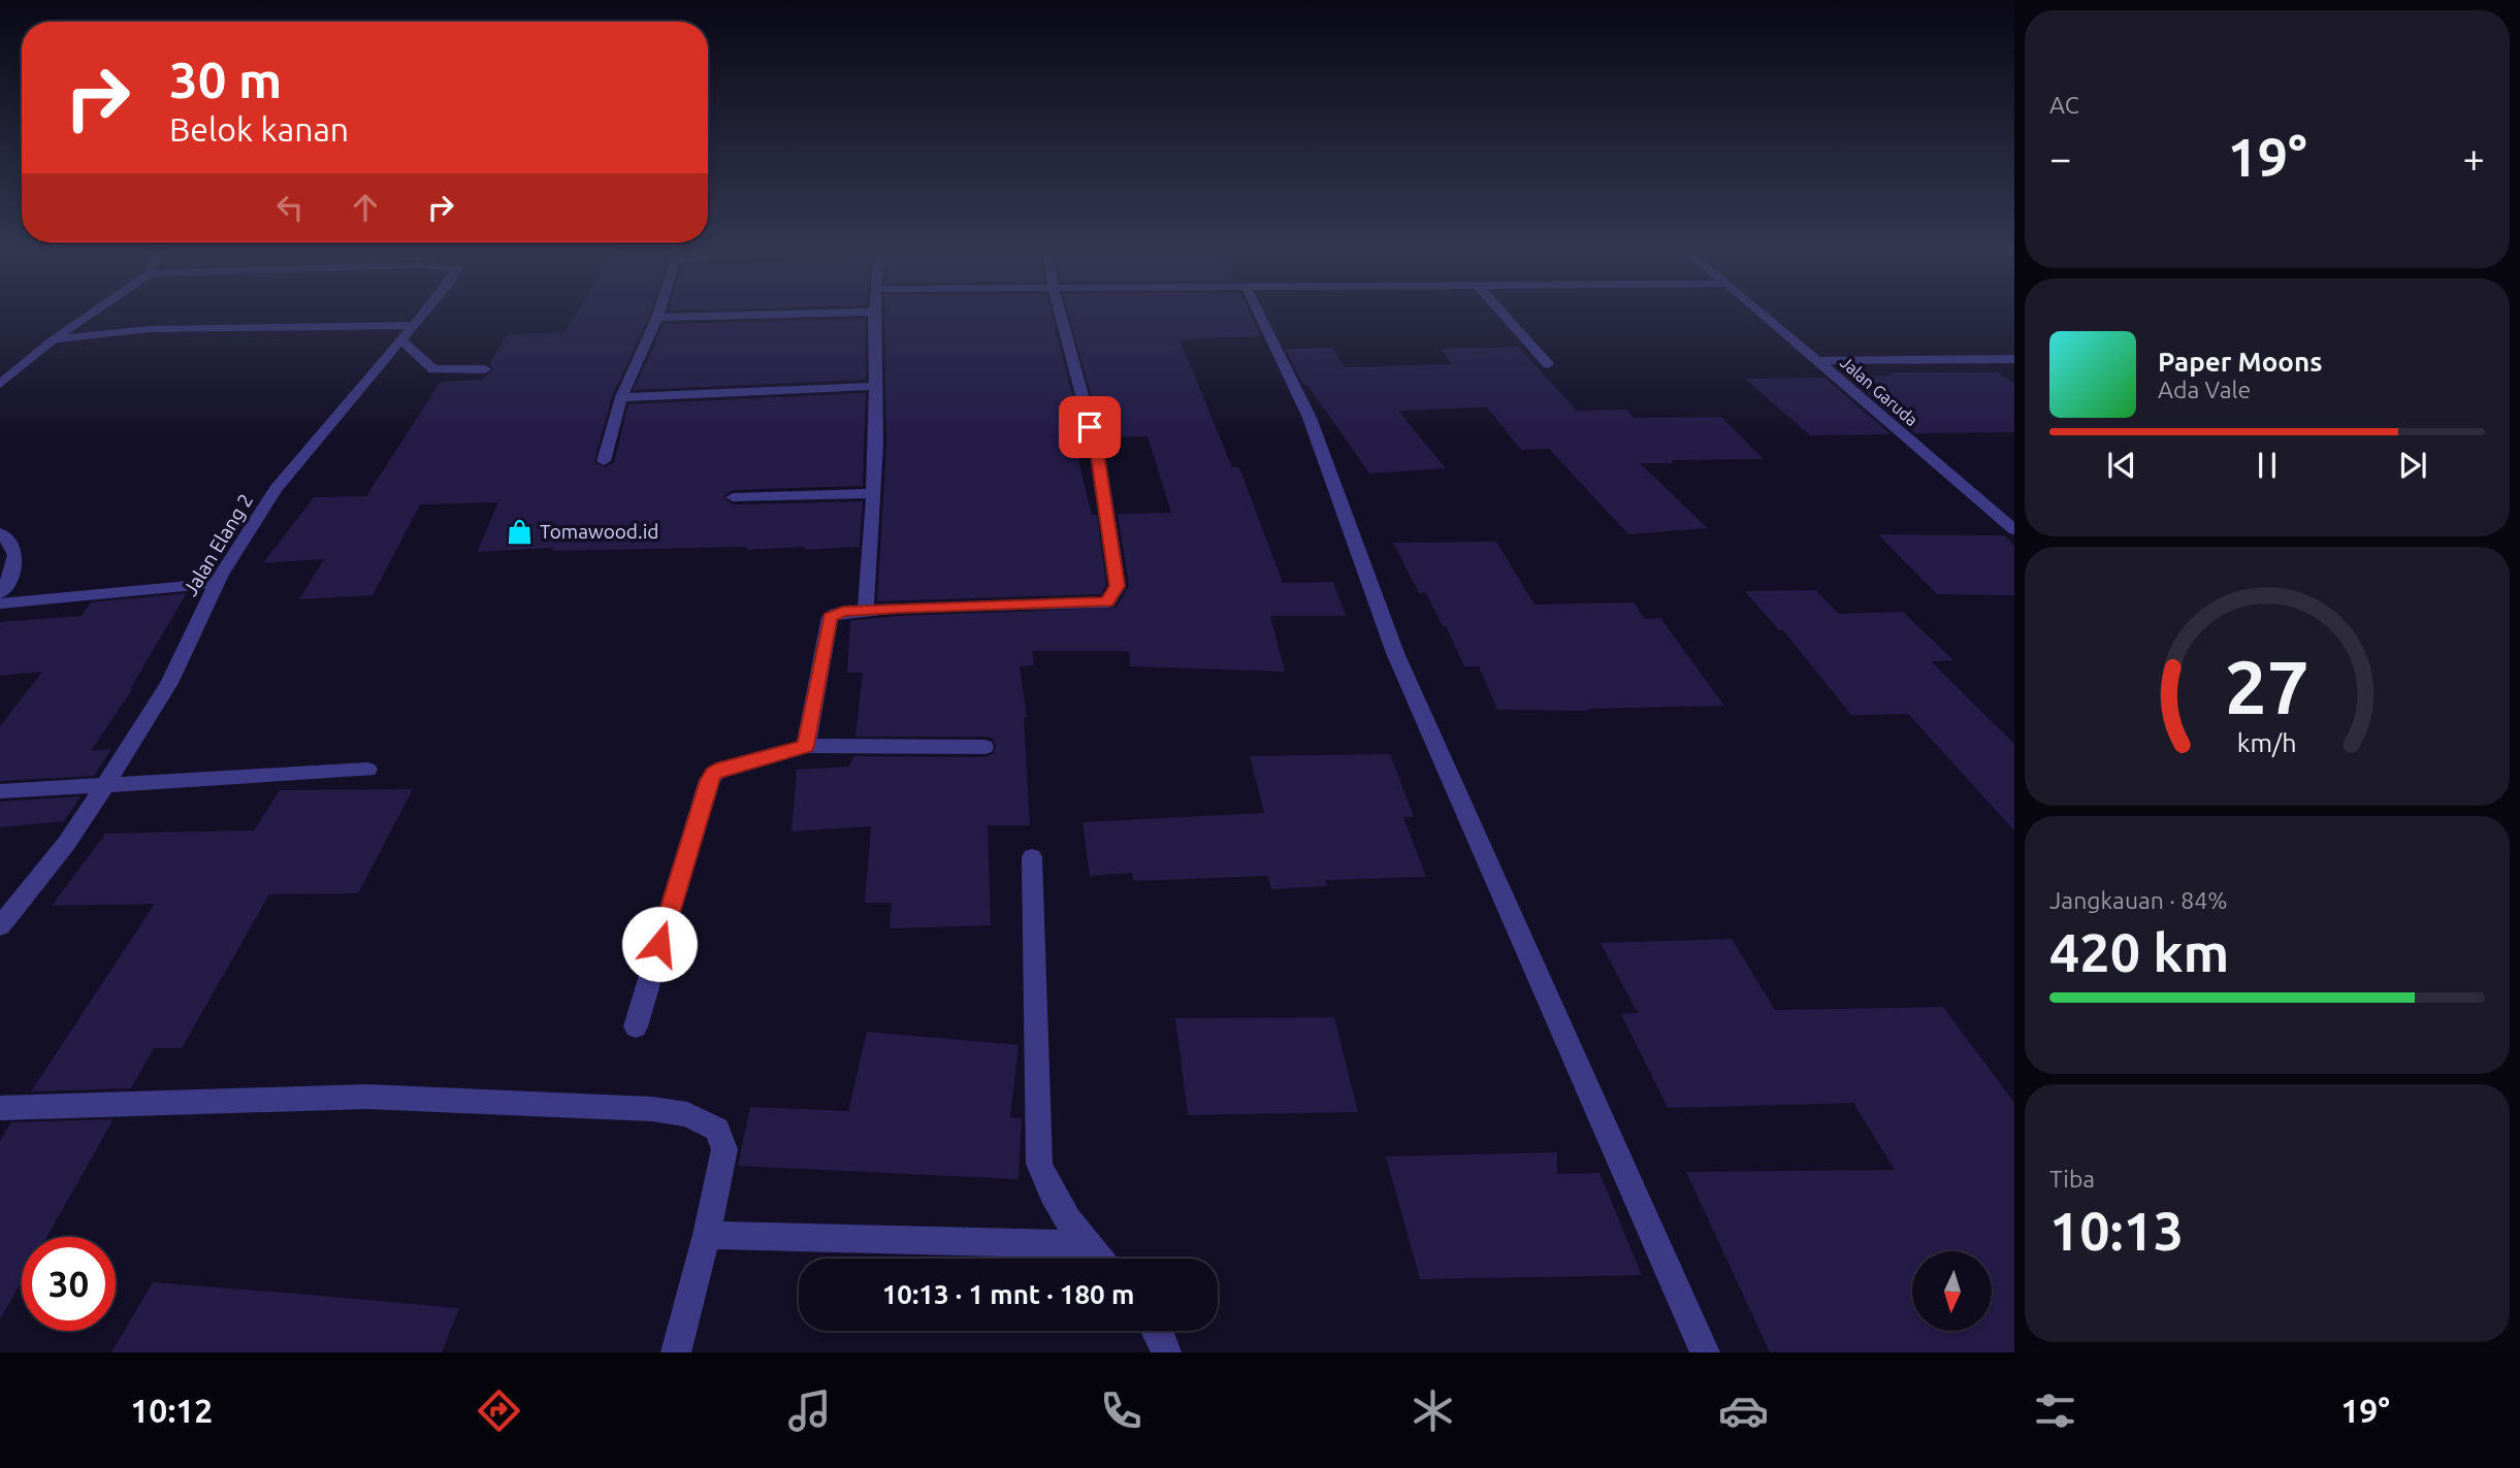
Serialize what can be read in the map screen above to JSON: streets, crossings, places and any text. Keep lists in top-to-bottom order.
{
  "streets": {
    "street": ["Jalan Garuda", "Jalan Elang 2"]
  },
  "places": {
    "shop": ["Tomawood.id"]
  },
  "north": "bottom",
  "page": {
    "tile": [
      "AC",
      ["Jangkauan · 84%", "420 km"],
      ["Tiba", "10:13"]
    ],
    "turn": ["30 m", "Belok kanan"],
    "heat": ["−", "19°", "+"],
    "song": ["Paper Moons", "Ada Vale"],
    "limit": "30",
    "trip": "10:13 · 1 mnt · 180 m",
    "tabs": ["10:12", "19°"],
    "gauge": ["27", "km/h"]
  }
}
